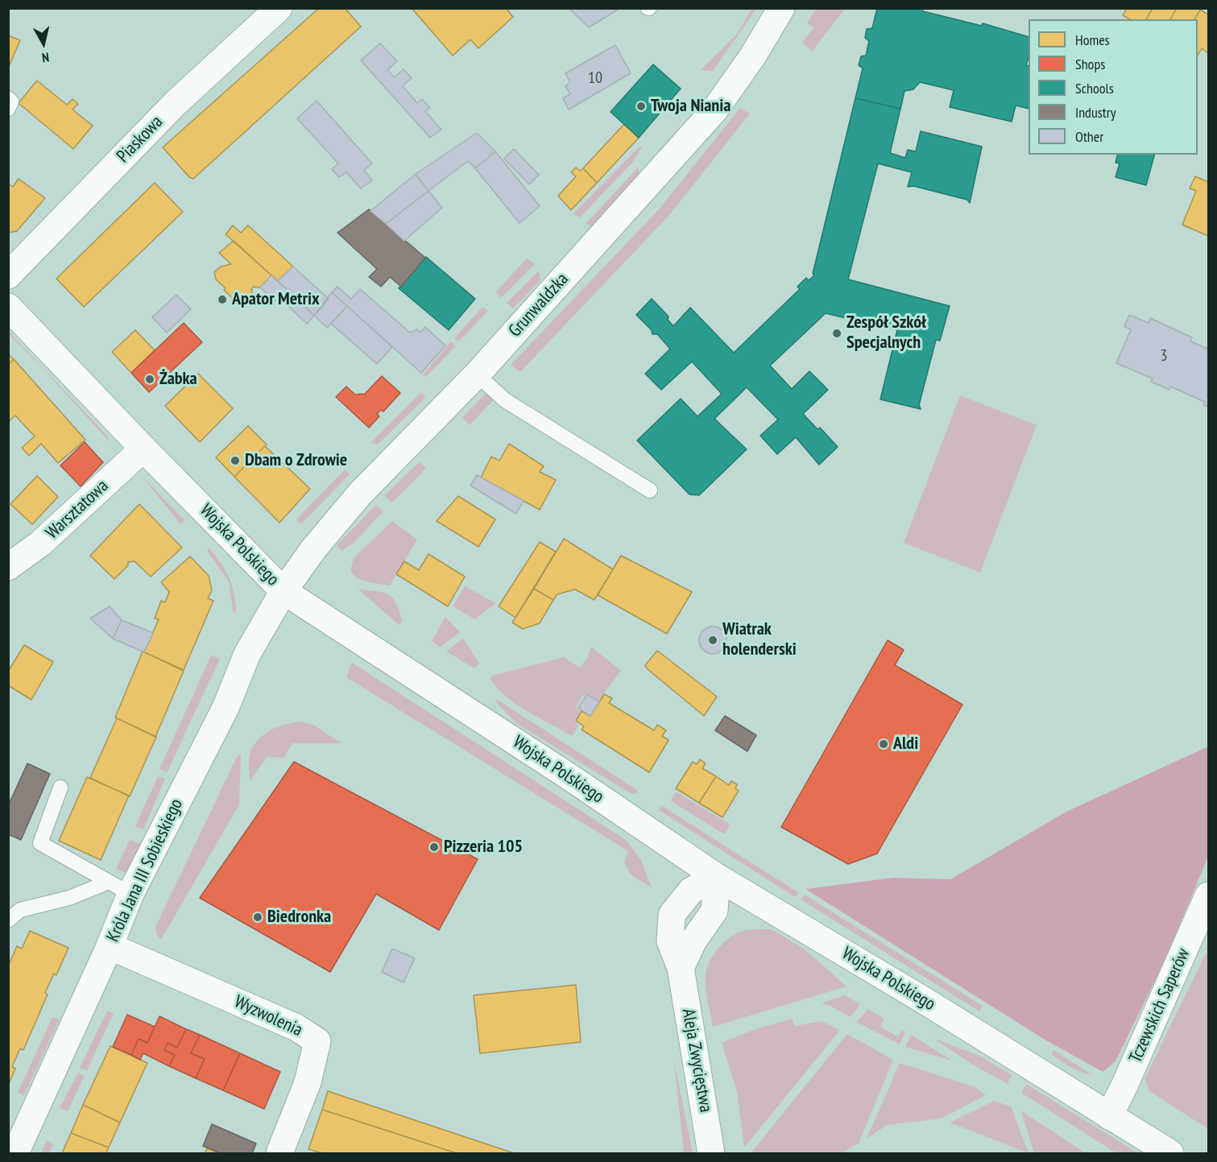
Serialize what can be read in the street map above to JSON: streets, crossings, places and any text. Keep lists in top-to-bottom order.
{
  "streets": {
    "street": [
      "Piaskowa",
      "Grunwaldzka",
      "Warsztatowa",
      "Wojska Polskiego",
      "Króla Jana III Sobieskiego",
      "Tczewskich Saperów",
      "Wyzwolenia",
      "Aleja Zwycięstwa"
    ]
  },
  "crossings": [
    ["Grunwaldzka", "Wojska Polskiego"],
    ["Grunwaldzka", "Króla Jana III Sobieskiego"],
    ["Warsztatowa", "Wojska Polskiego"],
    ["Wojska Polskiego", "Króla Jana III Sobieskiego"],
    ["Wojska Polskiego", "Tczewskich Saperów"],
    ["Wojska Polskiego", "Aleja Zwycięstwa"],
    ["Króla Jana III Sobieskiego", "Wyzwolenia"]
  ],
  "places": [
    "Twoja Niania",
    "Apator Metrix",
    "Zespół Szkół Specjalnych",
    "Żabka",
    "Dbam o Zdrowie",
    "Wiatrak holenderski",
    "Aldi",
    "Pizzeria 105",
    "Biedronka"
  ],
  "house_numbers": ["10", "3"],
  "legend": [
    "Homes",
    "Shops",
    "Schools",
    "Industry",
    "Other"
  ],
  "north": "bottom"
}
